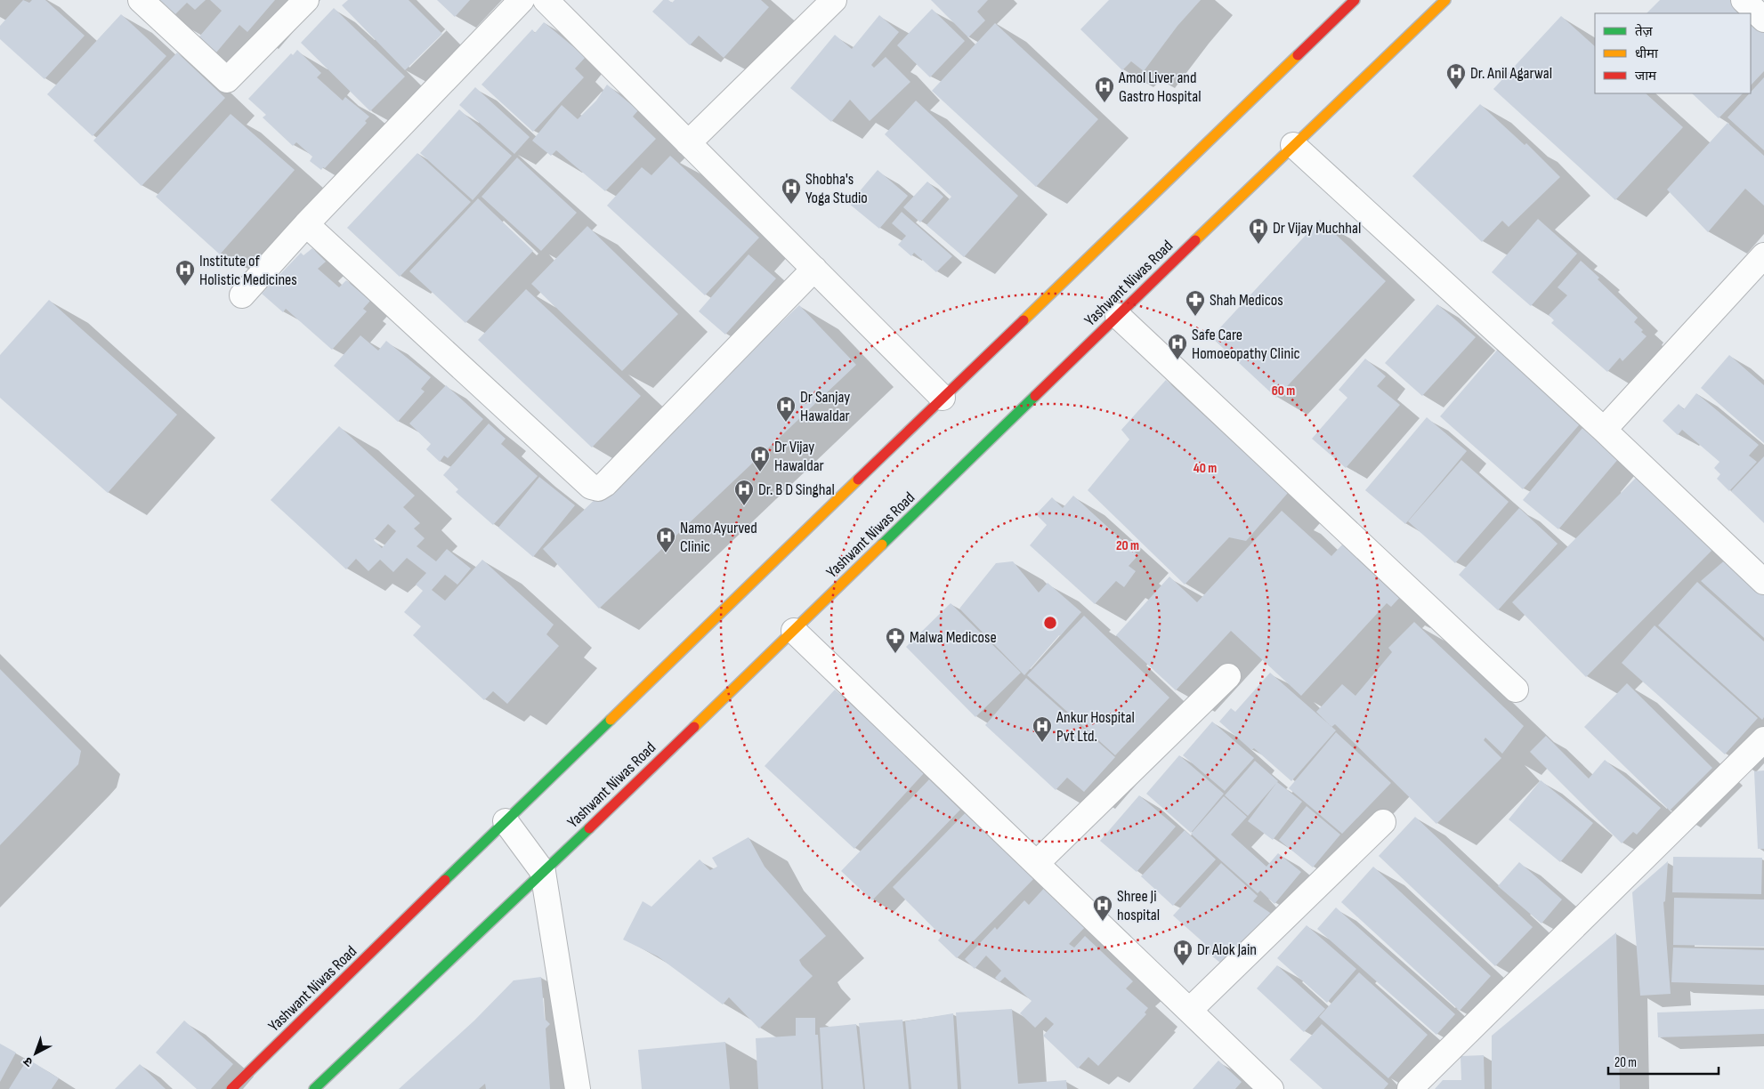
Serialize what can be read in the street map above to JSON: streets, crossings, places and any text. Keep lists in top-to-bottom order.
{
  "streets": {
    "main road": ["Yashwant Niwas Road"]
  },
  "places": {
    "hospital": [
      "Dr. Anil Agarwal",
      "Amol Liver and Gastro Hospital",
      "Shobha's Yoga Studio",
      "Dr Vijay Muchhal",
      "Institute of Holistic Medicines",
      "Safe Care Homoeopathy Clinic",
      "Dr Sanjay Hawaldar",
      "Dr Vijay Hawaldar",
      "Dr. B D Singhal",
      "Namo Ayurved Clinic",
      "Ankur Hospital Pvt Ltd.",
      "Shree Ji hospital",
      "Dr Alok Jain"
    ],
    "pharmacy": ["Shah Medicos", "Malwa Medicose"]
  },
  "legend": ["तेज़", "धीमा", "जाम"],
  "scale_bar": "20 m",
  "north": "bottom left",
  "rings": ["60 m", "40 m", "20 m"]
}
